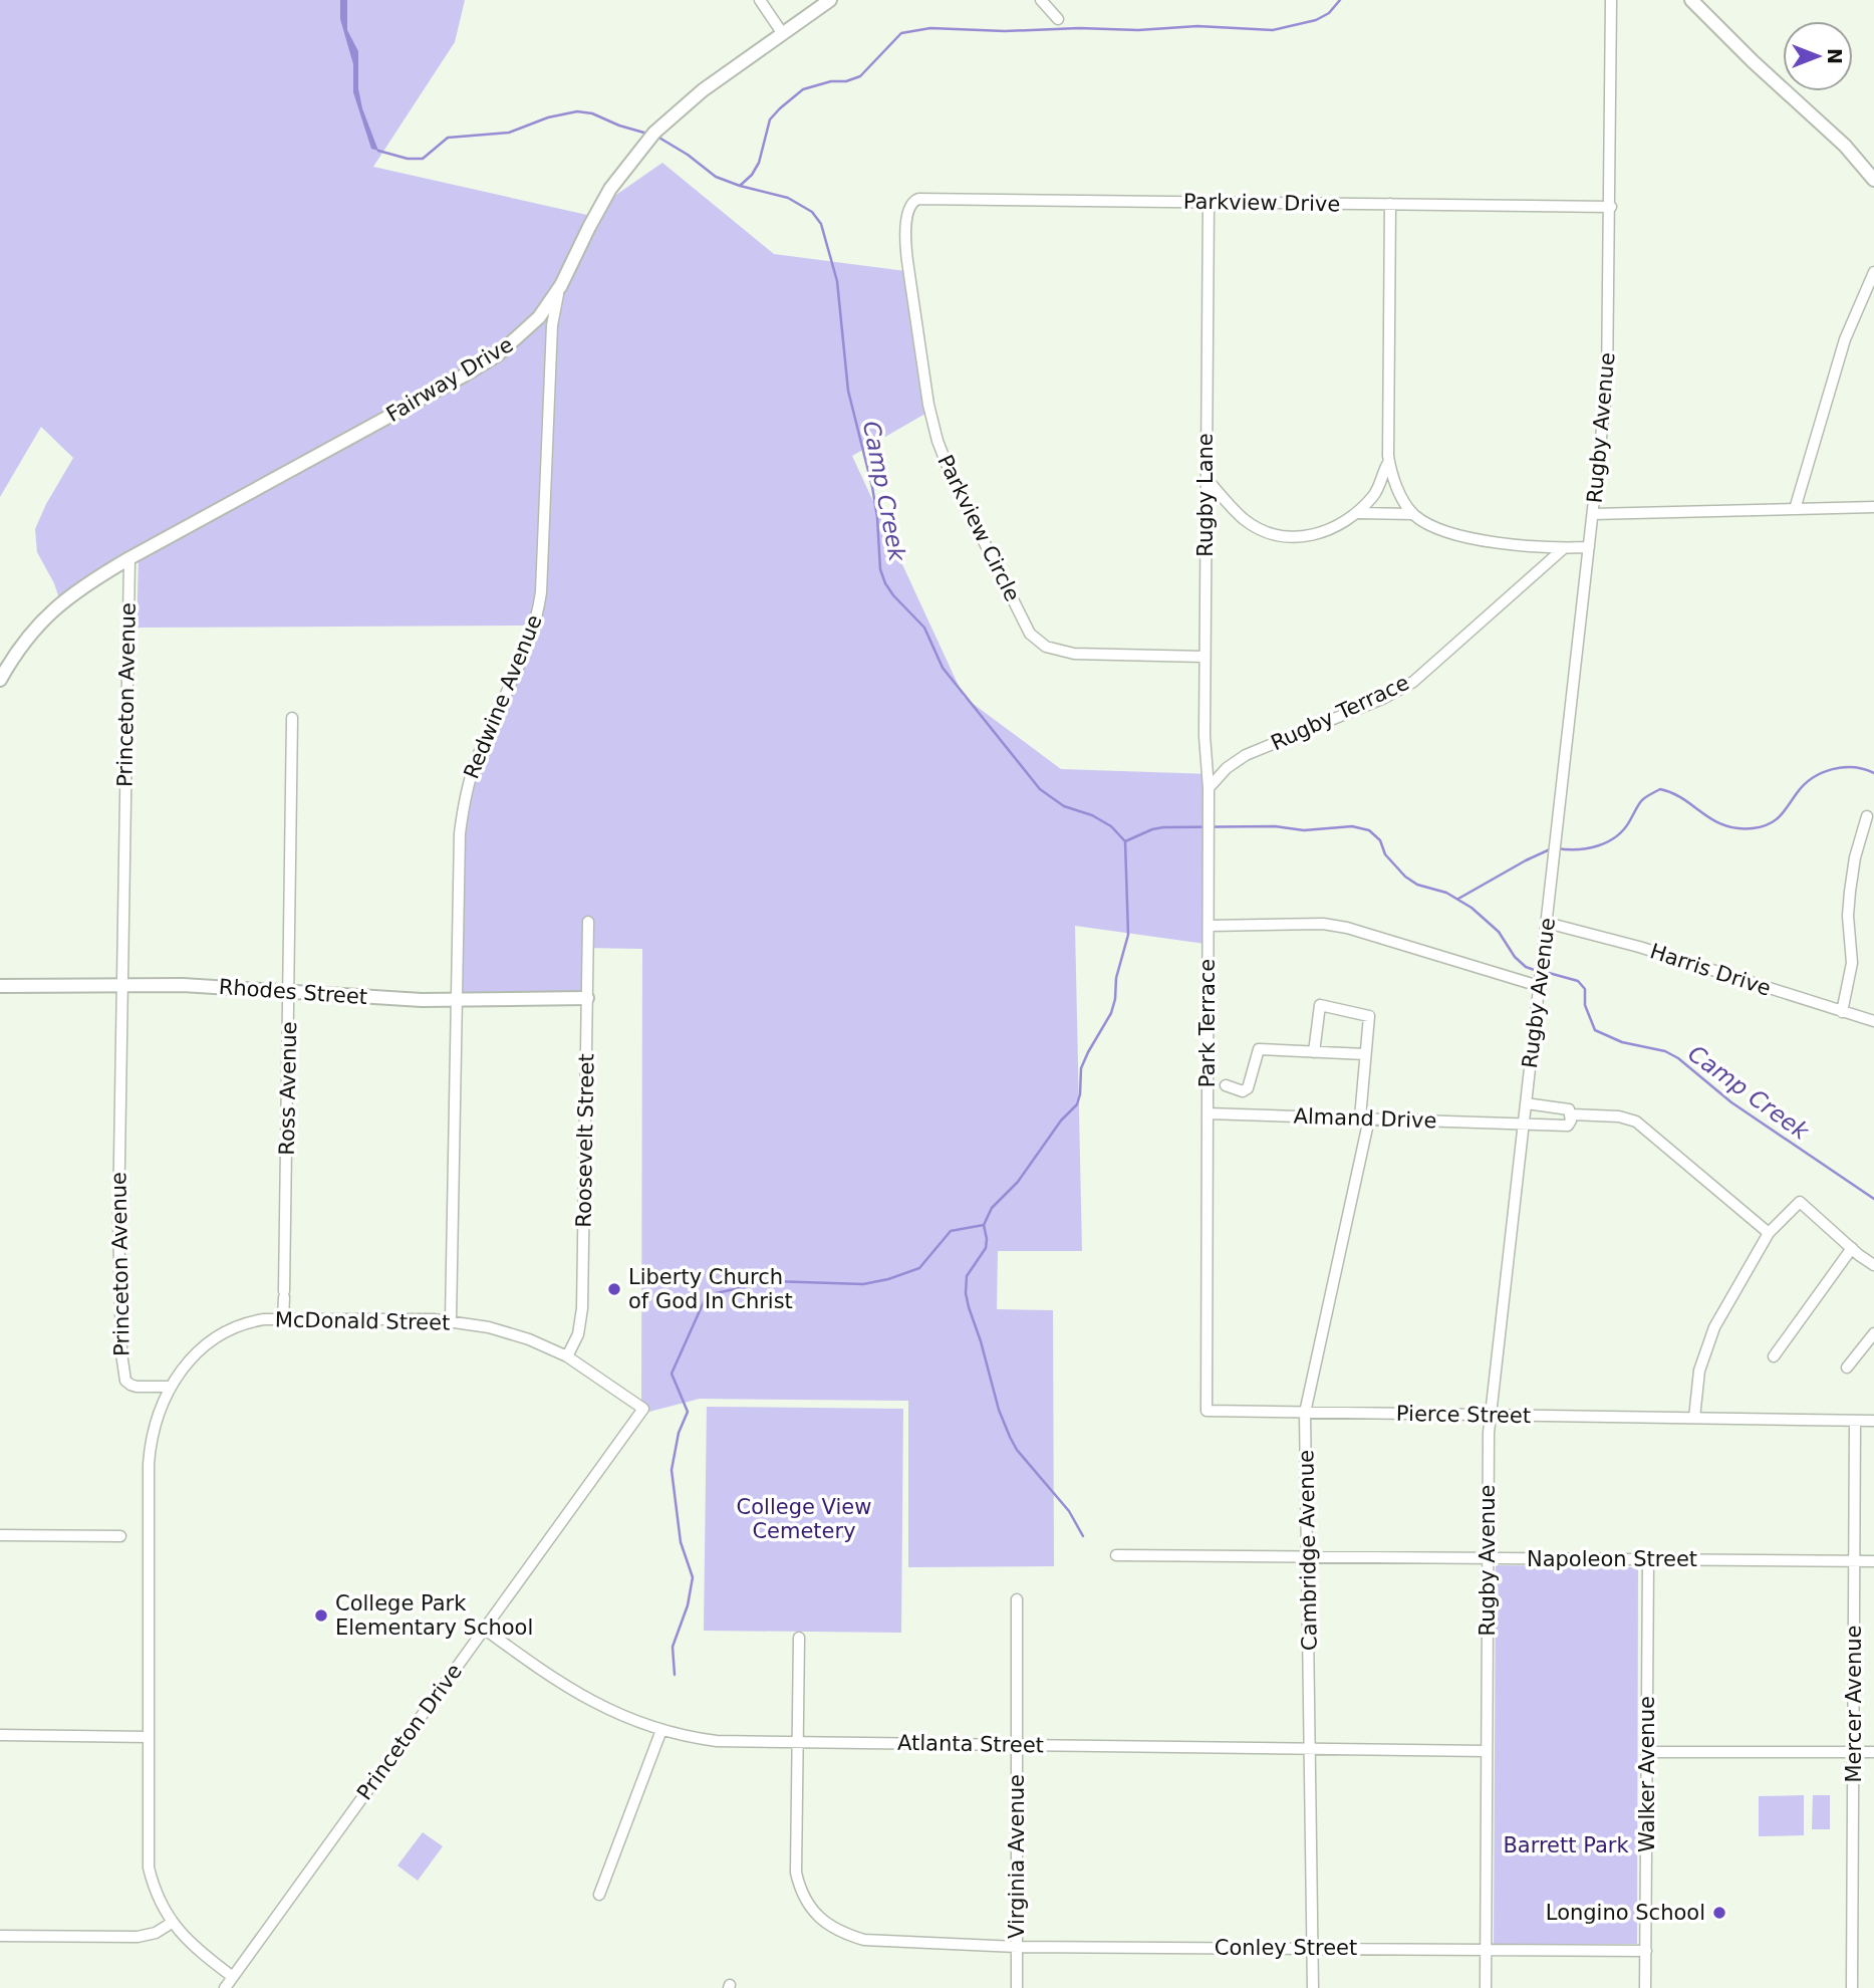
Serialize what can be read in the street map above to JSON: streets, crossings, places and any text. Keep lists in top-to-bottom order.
{
  "streets": {
    "street": [
      "Parkview Drive",
      "Fairway Drive",
      "Rugby Avenue",
      "Rugby Lane",
      "Parkview Circle",
      "Princeton Avenue",
      "Redwine Avenue",
      "Rugby Terrace",
      "Harris Drive",
      "Rhodes Street",
      "Park Terrace",
      "Ross Avenue",
      "Almand Drive",
      "Roosevelt Street",
      "McDonald Street",
      "Pierce Street",
      "Cambridge Avenue",
      "Napoleon Street",
      "Mercer Avenue",
      "Princeton Drive",
      "Atlanta Street",
      "Walker Avenue",
      "Virginia Avenue",
      "Conley Street"
    ]
  },
  "crossings": [
    ["Parkview Drive", "Rugby Avenue"],
    ["Parkview Drive", "Rugby Lane"],
    ["Parkview Drive", "Parkview Circle"],
    ["Fairway Drive", "Princeton Avenue"],
    ["Fairway Drive", "Redwine Avenue"],
    ["Rugby Avenue", "Harris Drive"],
    ["Rugby Avenue", "Almand Drive"],
    ["Rugby Avenue", "Pierce Street"],
    ["Rugby Avenue", "Napoleon Street"],
    ["Rugby Avenue", "Atlanta Street"],
    ["Rugby Avenue", "Conley Street"],
    ["Rugby Lane", "Parkview Circle"],
    ["Rugby Lane", "Rugby Terrace"],
    ["Rugby Lane", "Park Terrace"],
    ["Princeton Avenue", "Rhodes Street"],
    ["Princeton Avenue", "McDonald Street"],
    ["Redwine Avenue", "Rhodes Street"],
    ["Redwine Avenue", "McDonald Street"],
    ["Rugby Terrace", "Park Terrace"],
    ["Rhodes Street", "Ross Avenue"],
    ["Rhodes Street", "Roosevelt Street"],
    ["Park Terrace", "Almand Drive"],
    ["Park Terrace", "Pierce Street"],
    ["Ross Avenue", "McDonald Street"],
    ["Almand Drive", "Cambridge Avenue"],
    ["Roosevelt Street", "McDonald Street"],
    ["McDonald Street", "Princeton Drive"],
    ["Pierce Street", "Cambridge Avenue"],
    ["Pierce Street", "Mercer Avenue"],
    ["Cambridge Avenue", "Napoleon Street"],
    ["Cambridge Avenue", "Atlanta Street"],
    ["Cambridge Avenue", "Conley Street"],
    ["Napoleon Street", "Mercer Avenue"],
    ["Napoleon Street", "Walker Avenue"],
    ["Princeton Drive", "Atlanta Street"],
    ["Atlanta Street", "Virginia Avenue"],
    ["Atlanta Street", "Conley Street"],
    ["Walker Avenue", "Conley Street"],
    ["Virginia Avenue", "Conley Street"]
  ],
  "water": ["Camp Creek"],
  "parks": ["College View Cemetery", "Barrett Park"],
  "places": ["Liberty Church of God In Christ", "College Park Elementary School", "Longino School"],
  "north": "right"
}
